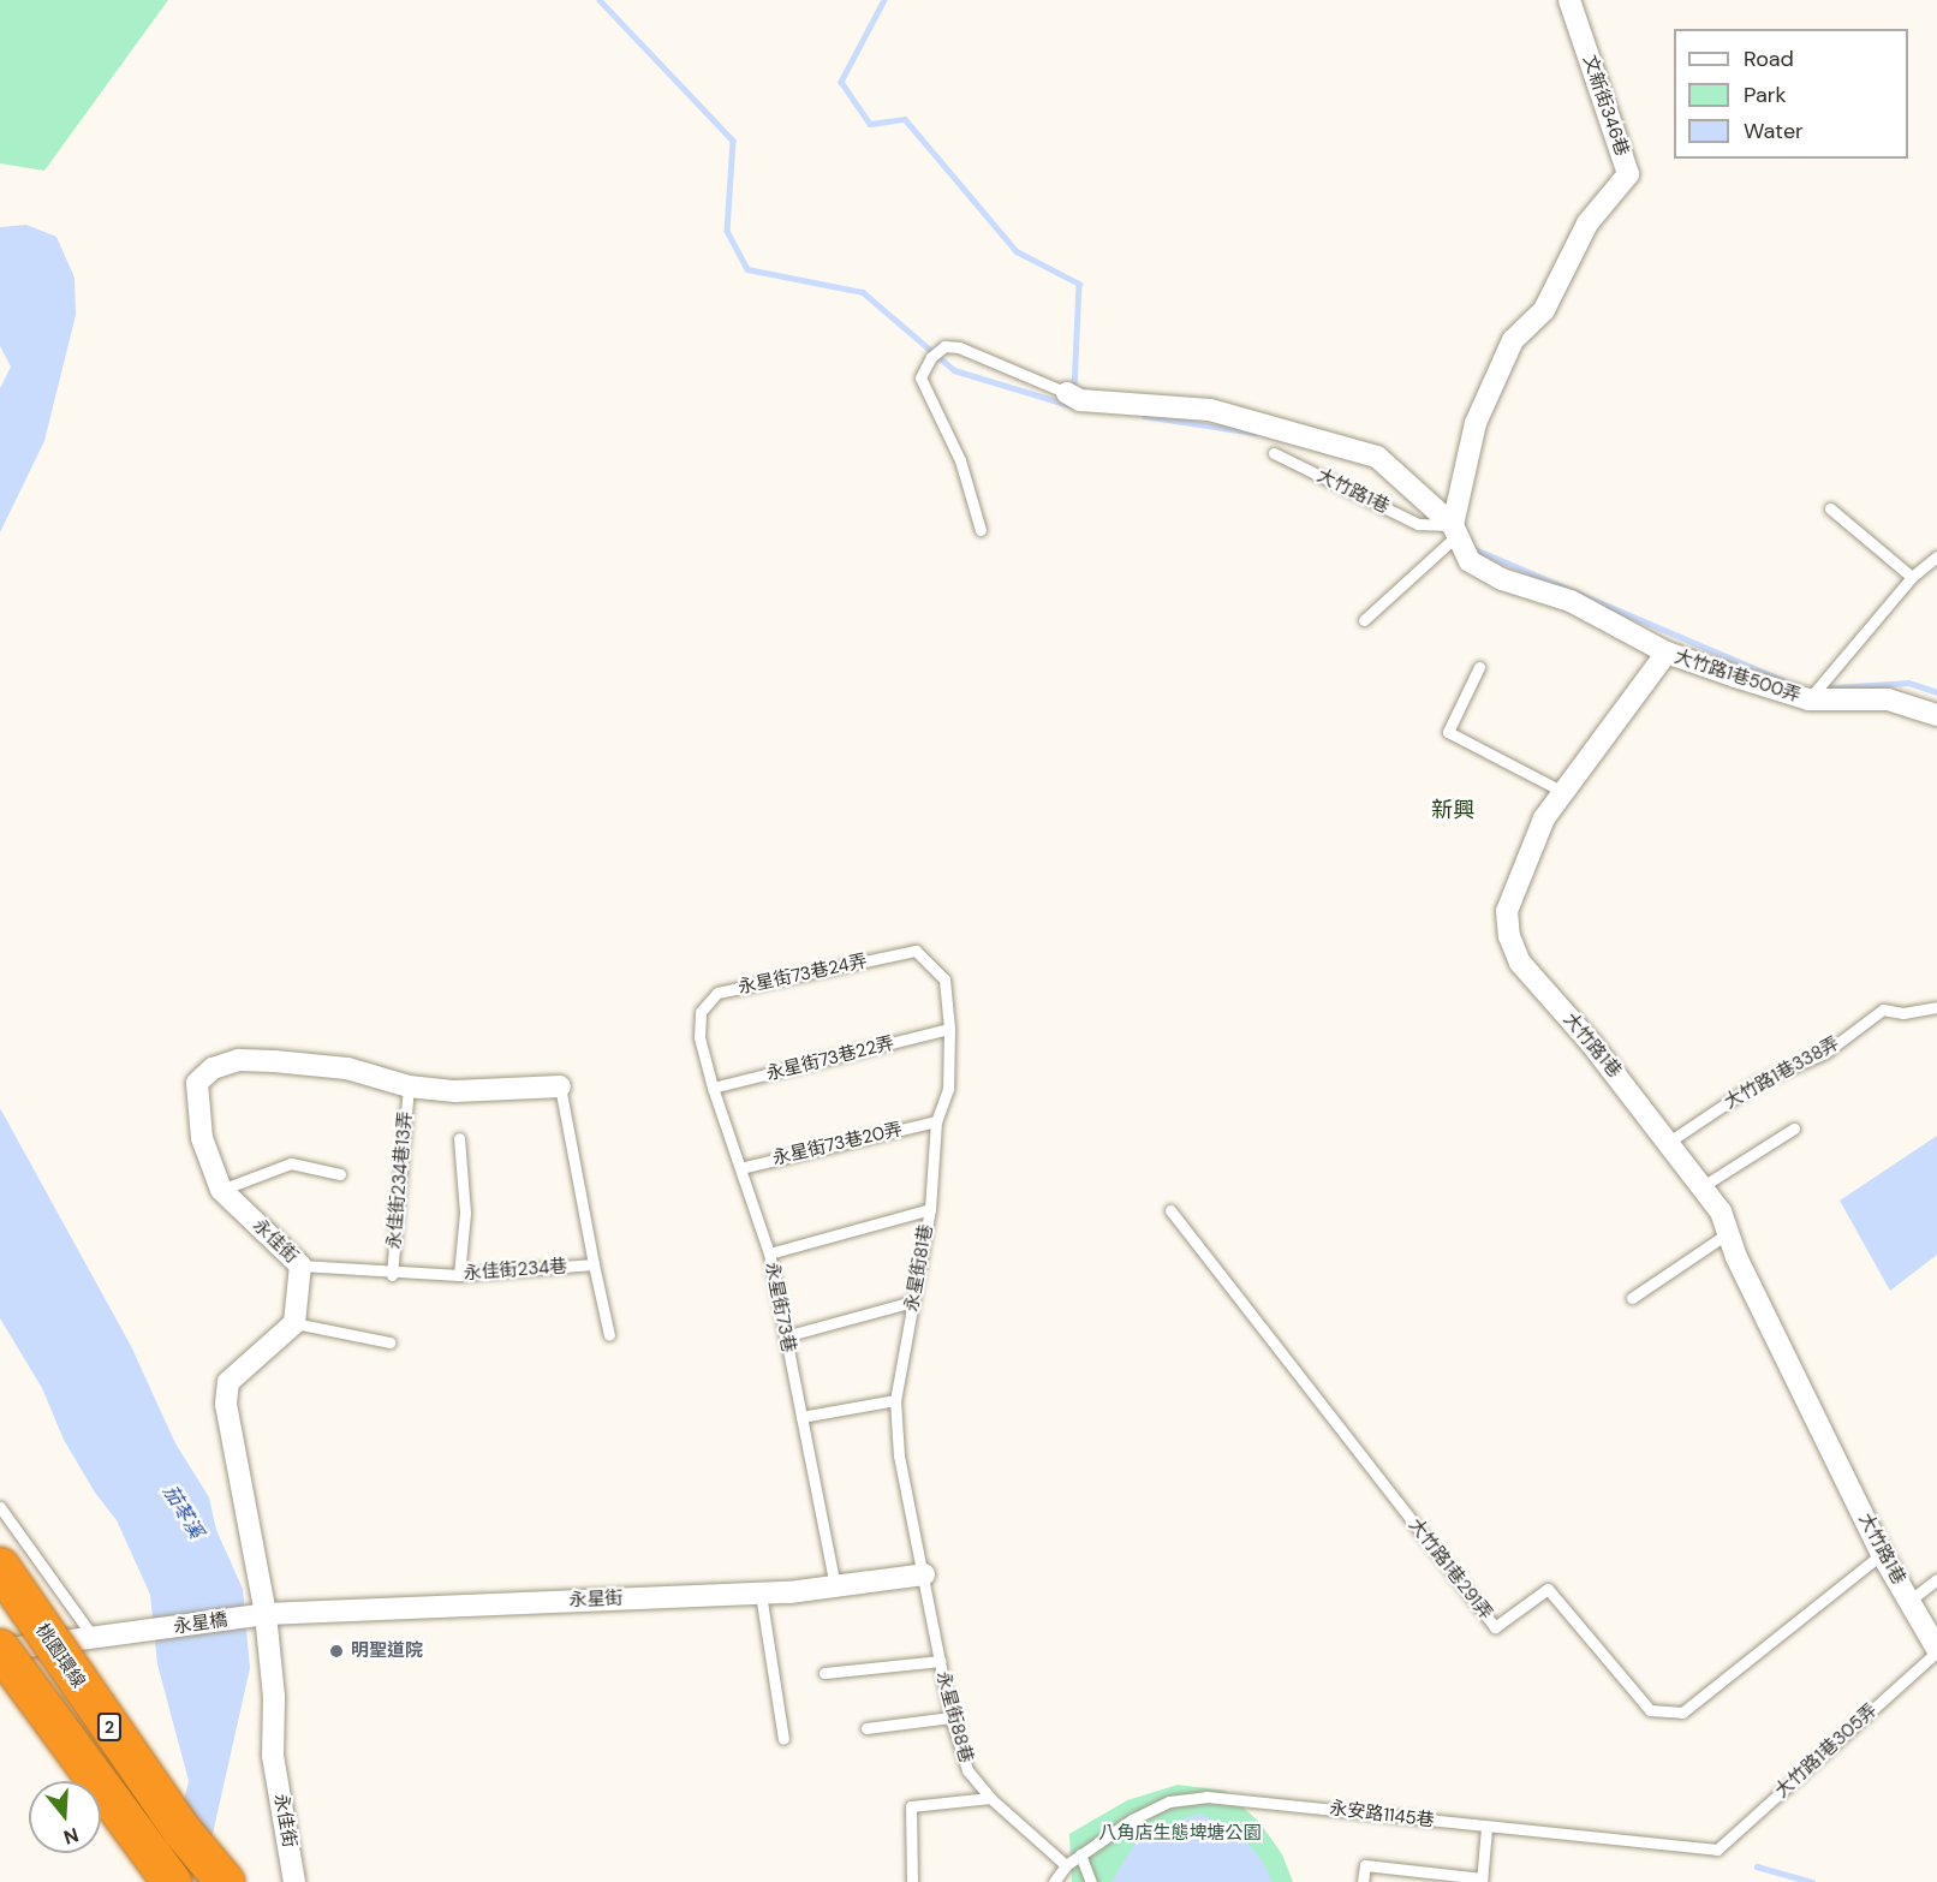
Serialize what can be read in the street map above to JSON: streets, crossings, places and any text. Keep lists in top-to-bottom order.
{
  "streets": {
    "highway": ["桃園環線", "2"],
    "street": [
      "文新街346巷",
      "大竹路1巷",
      "大竹路1巷500弄",
      "永佳街",
      "永星街",
      "永星橋"
    ],
    "lane": [
      "永星街73巷24弄",
      "永星街73巷22弄",
      "大竹路1巷338弄",
      "永星街73巷20弄",
      "永佳街234巷13弄",
      "永星街81巷",
      "永佳街234巷",
      "永星街73巷",
      "大竹路1巷291弄",
      "永星街88巷",
      "大竹路1巷305弄",
      "永安路1145巷"
    ]
  },
  "crossings": [
    ["文新街346巷", "大竹路1巷"],
    ["大竹路1巷", "大竹路1巷500弄"],
    ["大竹路1巷", "大竹路1巷338弄"],
    ["大竹路1巷", "大竹路1巷291弄"],
    ["大竹路1巷", "大竹路1巷305弄"],
    ["永星街73巷24弄", "永星街81巷"],
    ["永星街73巷24弄", "永星街73巷"],
    ["永星街73巷22弄", "永星街81巷"],
    ["永星街73巷22弄", "永星街73巷"],
    ["永星街73巷20弄", "永星街81巷"],
    ["永星街73巷20弄", "永星街73巷"],
    ["永佳街234巷13弄", "永佳街"],
    ["永佳街234巷13弄", "永佳街234巷"],
    ["永佳街", "永佳街234巷"],
    ["永佳街", "永星街"],
    ["永佳街", "永星橋"],
    ["永星街81巷", "永星街"],
    ["永星街81巷", "永星街88巷"],
    ["永星街73巷", "永星街"],
    ["永星街", "永星橋"],
    ["永星街", "永星街88巷"],
    ["永星街88巷", "永安路1145巷"],
    ["大竹路1巷305弄", "永安路1145巷"]
  ],
  "districts": ["新興"],
  "water": ["茄苳溪"],
  "parks": ["八角店生態埤塘公園"],
  "places": ["明聖道院"],
  "legend": ["Road", "Park", "Water"],
  "north": "bottom"
}
